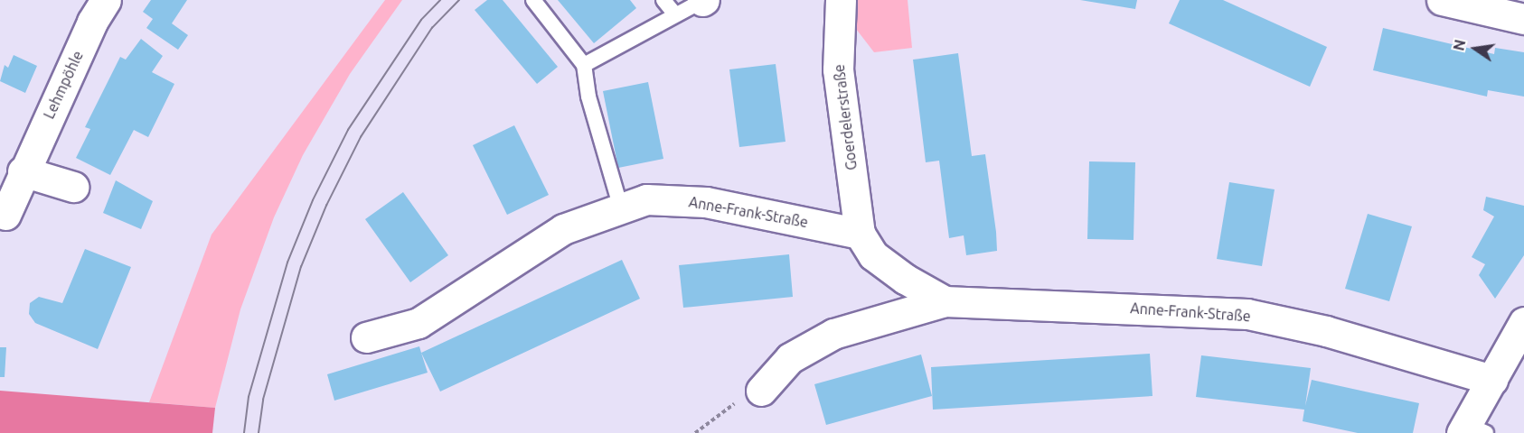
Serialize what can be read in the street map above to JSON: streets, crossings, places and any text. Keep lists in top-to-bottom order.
{
  "streets": {
    "street": ["Lehmpöhle", "Goerdelerstraße", "Anne-Frank-Straße"]
  },
  "crossings": [
    ["Goerdelerstraße", "Anne-Frank-Straße"]
  ],
  "north": "left"
}
